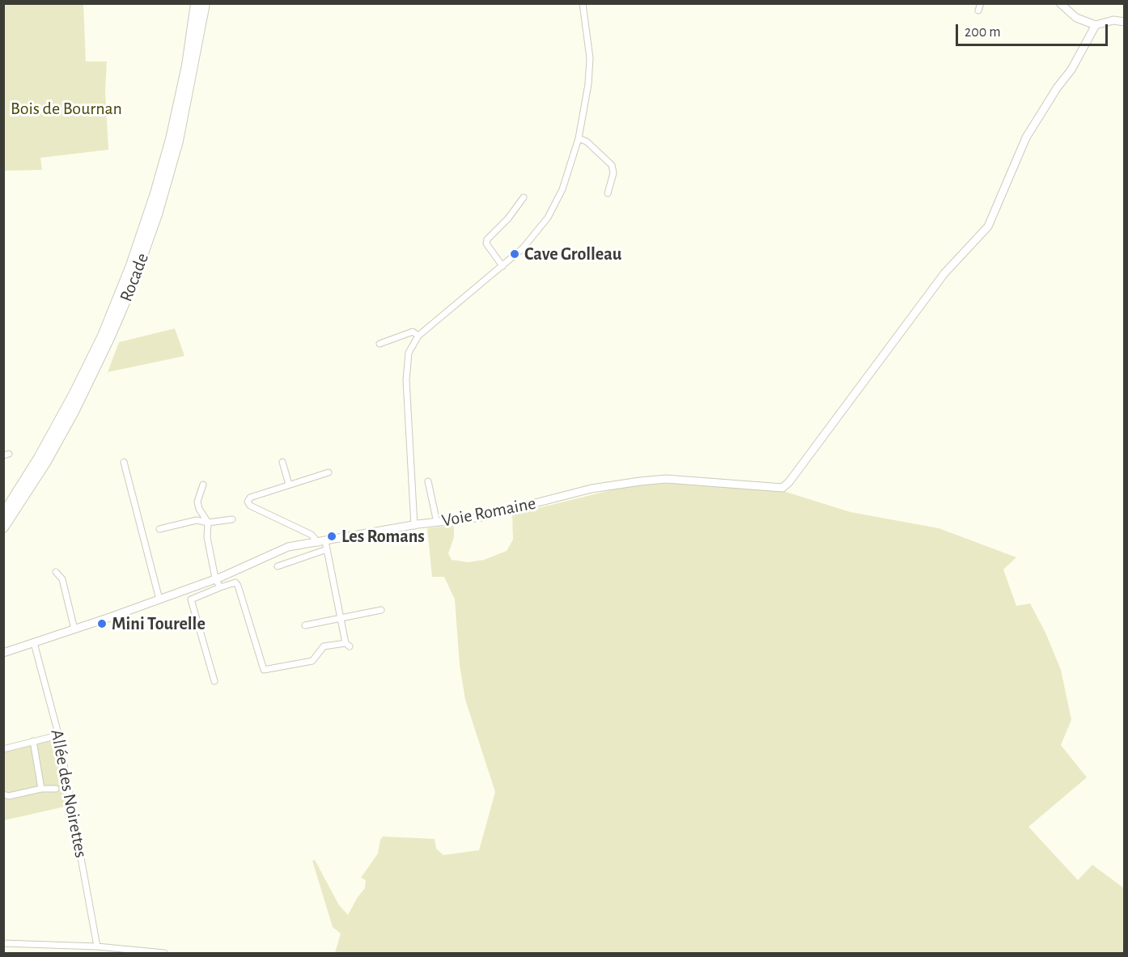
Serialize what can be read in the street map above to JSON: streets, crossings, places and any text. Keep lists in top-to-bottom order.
{
  "streets": {
    "highway": ["Rocade"],
    "street": ["Voie Romaine", "Allée des Noirettes"]
  },
  "crossings": [
    ["Voie Romaine", "Allée des Noirettes"]
  ],
  "parks": ["Bois de Bournan"],
  "places": ["Cave Grolleau", "Les Romans", "Mini Tourelle"],
  "scale_bar": "200 m"
}
